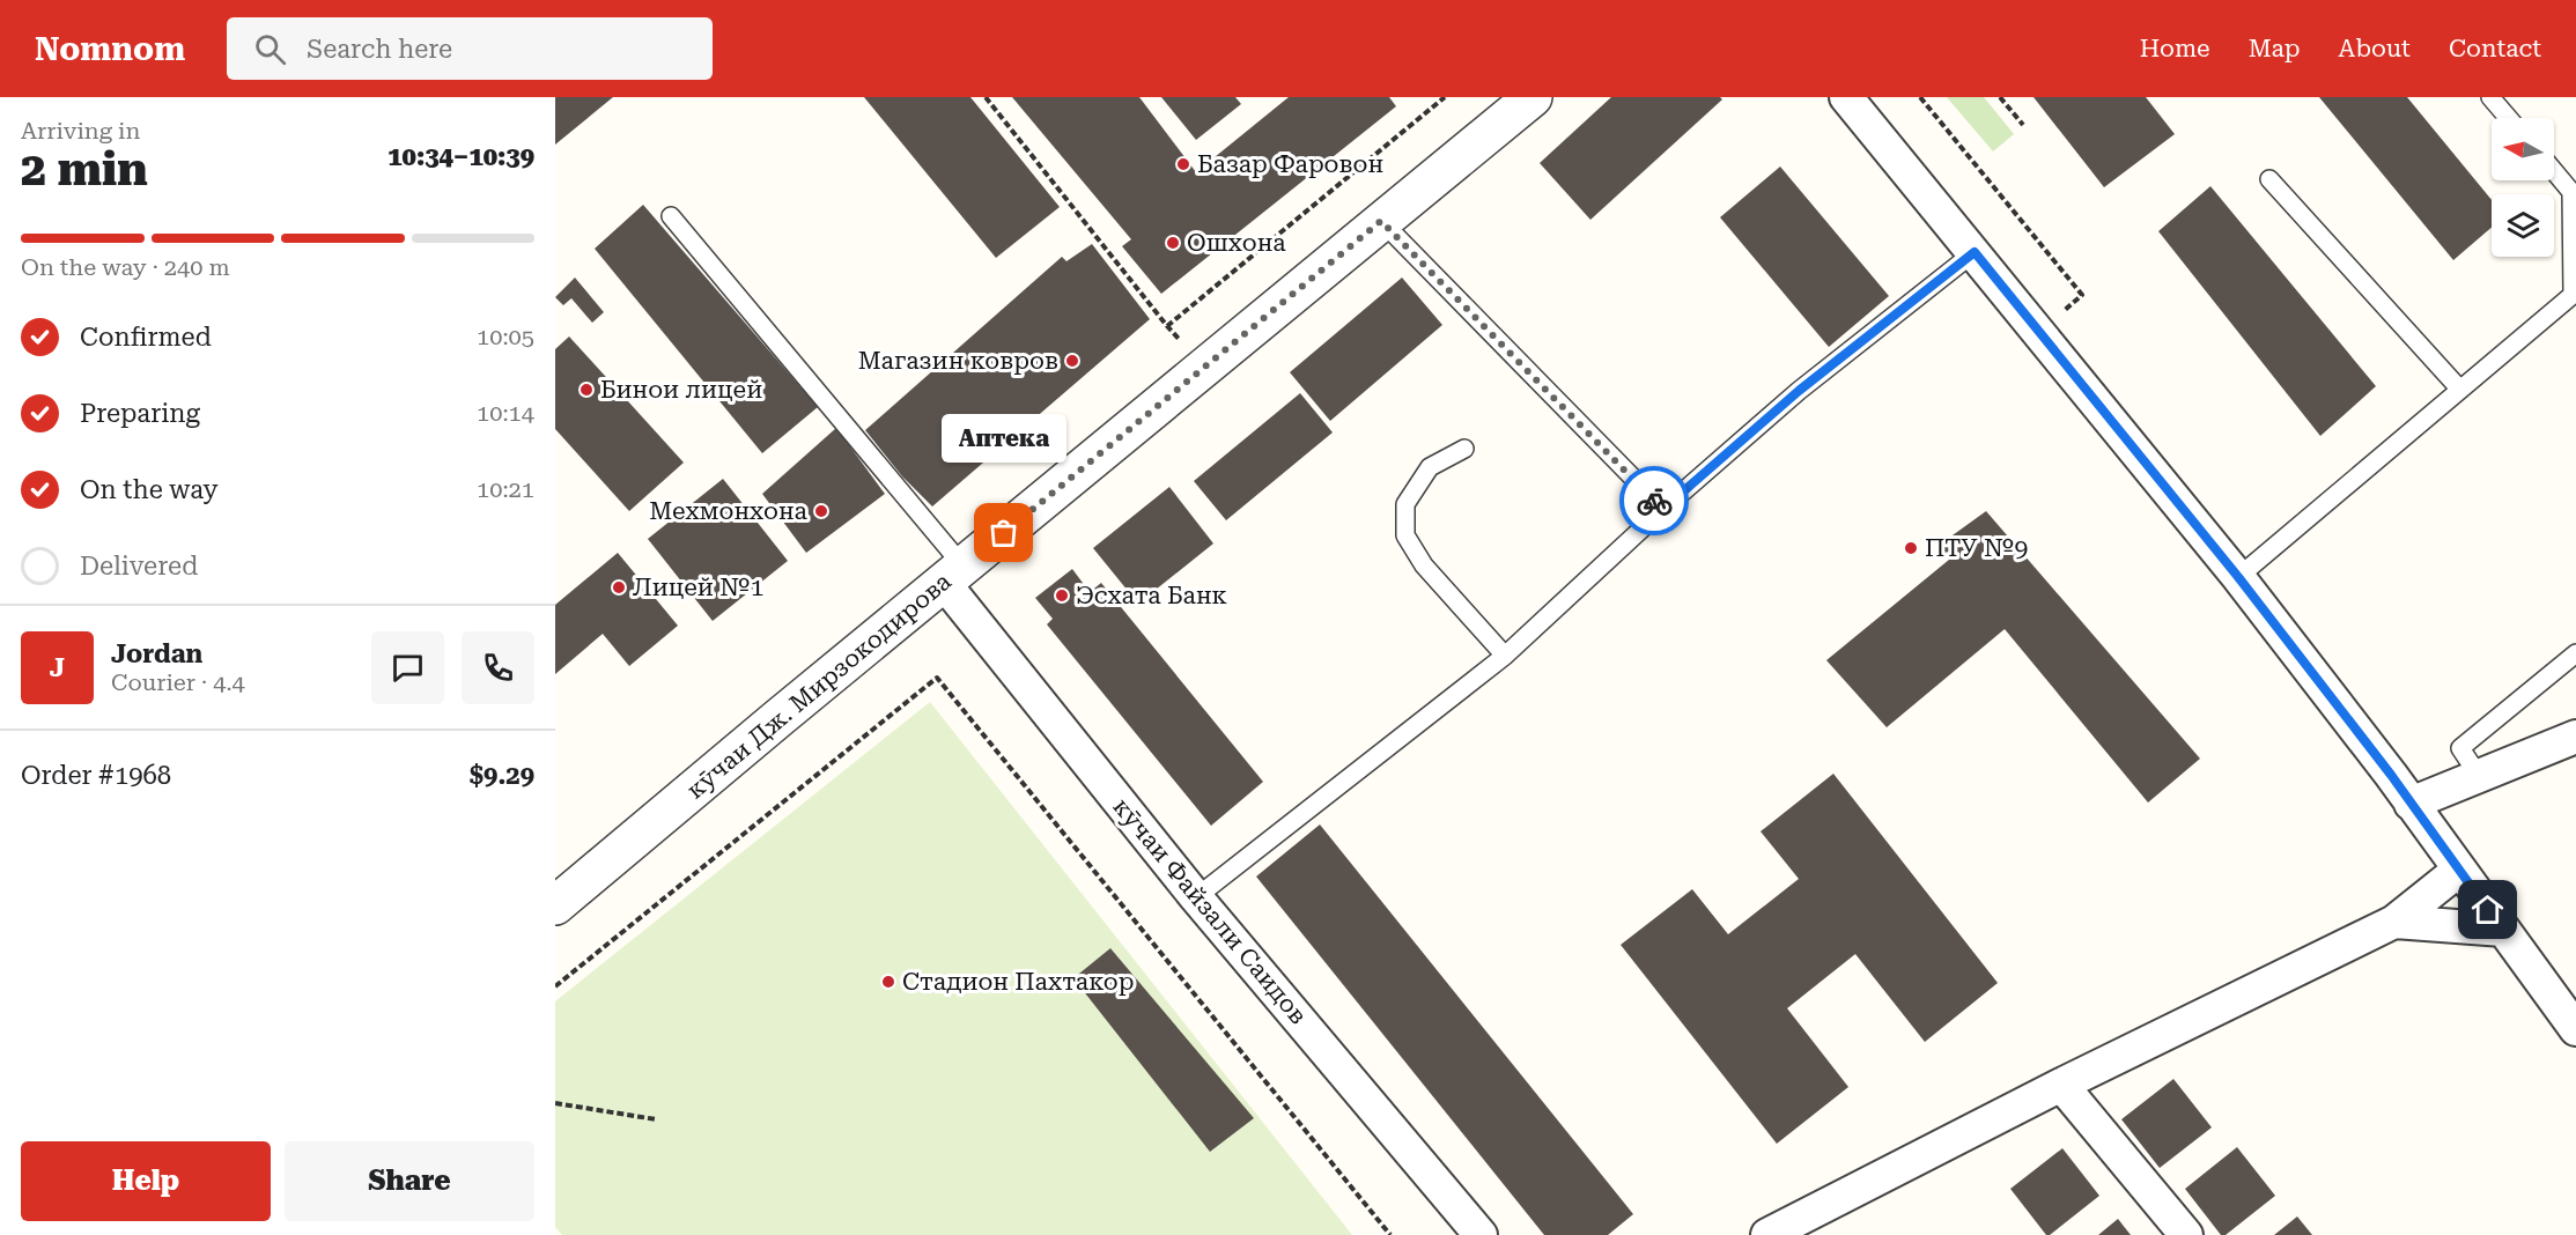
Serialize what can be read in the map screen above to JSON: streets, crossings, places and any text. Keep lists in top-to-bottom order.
{
  "streets": {
    "street": ["кӯчаи Дж. Мирзокодирова", "кӯчаи Файзали Саидов"]
  },
  "crossings": [
    ["кӯчаи Дж. Мирзокодирова", "кӯчаи Файзали Саидов"]
  ],
  "places": [
    "Базар Фаровон",
    "Ошхона",
    "Магазин ковров",
    "Бинои лицей",
    "Мехмонхона",
    "Аптека",
    "ПТУ №9",
    "Лицей №1",
    "Эсхата Банк",
    "Стадион Пахтакор"
  ],
  "north": "left",
  "page": {
    "header": "Nomnom",
    "search": "Search here",
    "nav": [
      "Home",
      "Map",
      "About",
      "Contact"
    ],
    "heading": ["2 min", "Arriving in", "10:34–10:39"],
    "panel": [
      "Jordan",
      "Courier · 4.4",
      "Order #1968",
      "$9.29"
    ],
    "bar": "On the way · 240 m",
    "list": [
      ["Confirmed", "10:05"],
      ["Preparing", "10:14"],
      ["On the way", "10:21"],
      "Delivered"
    ],
    "bubble": "Аптека",
    "round": "J",
    "buttons": ["Help", "Share"]
  }
}
